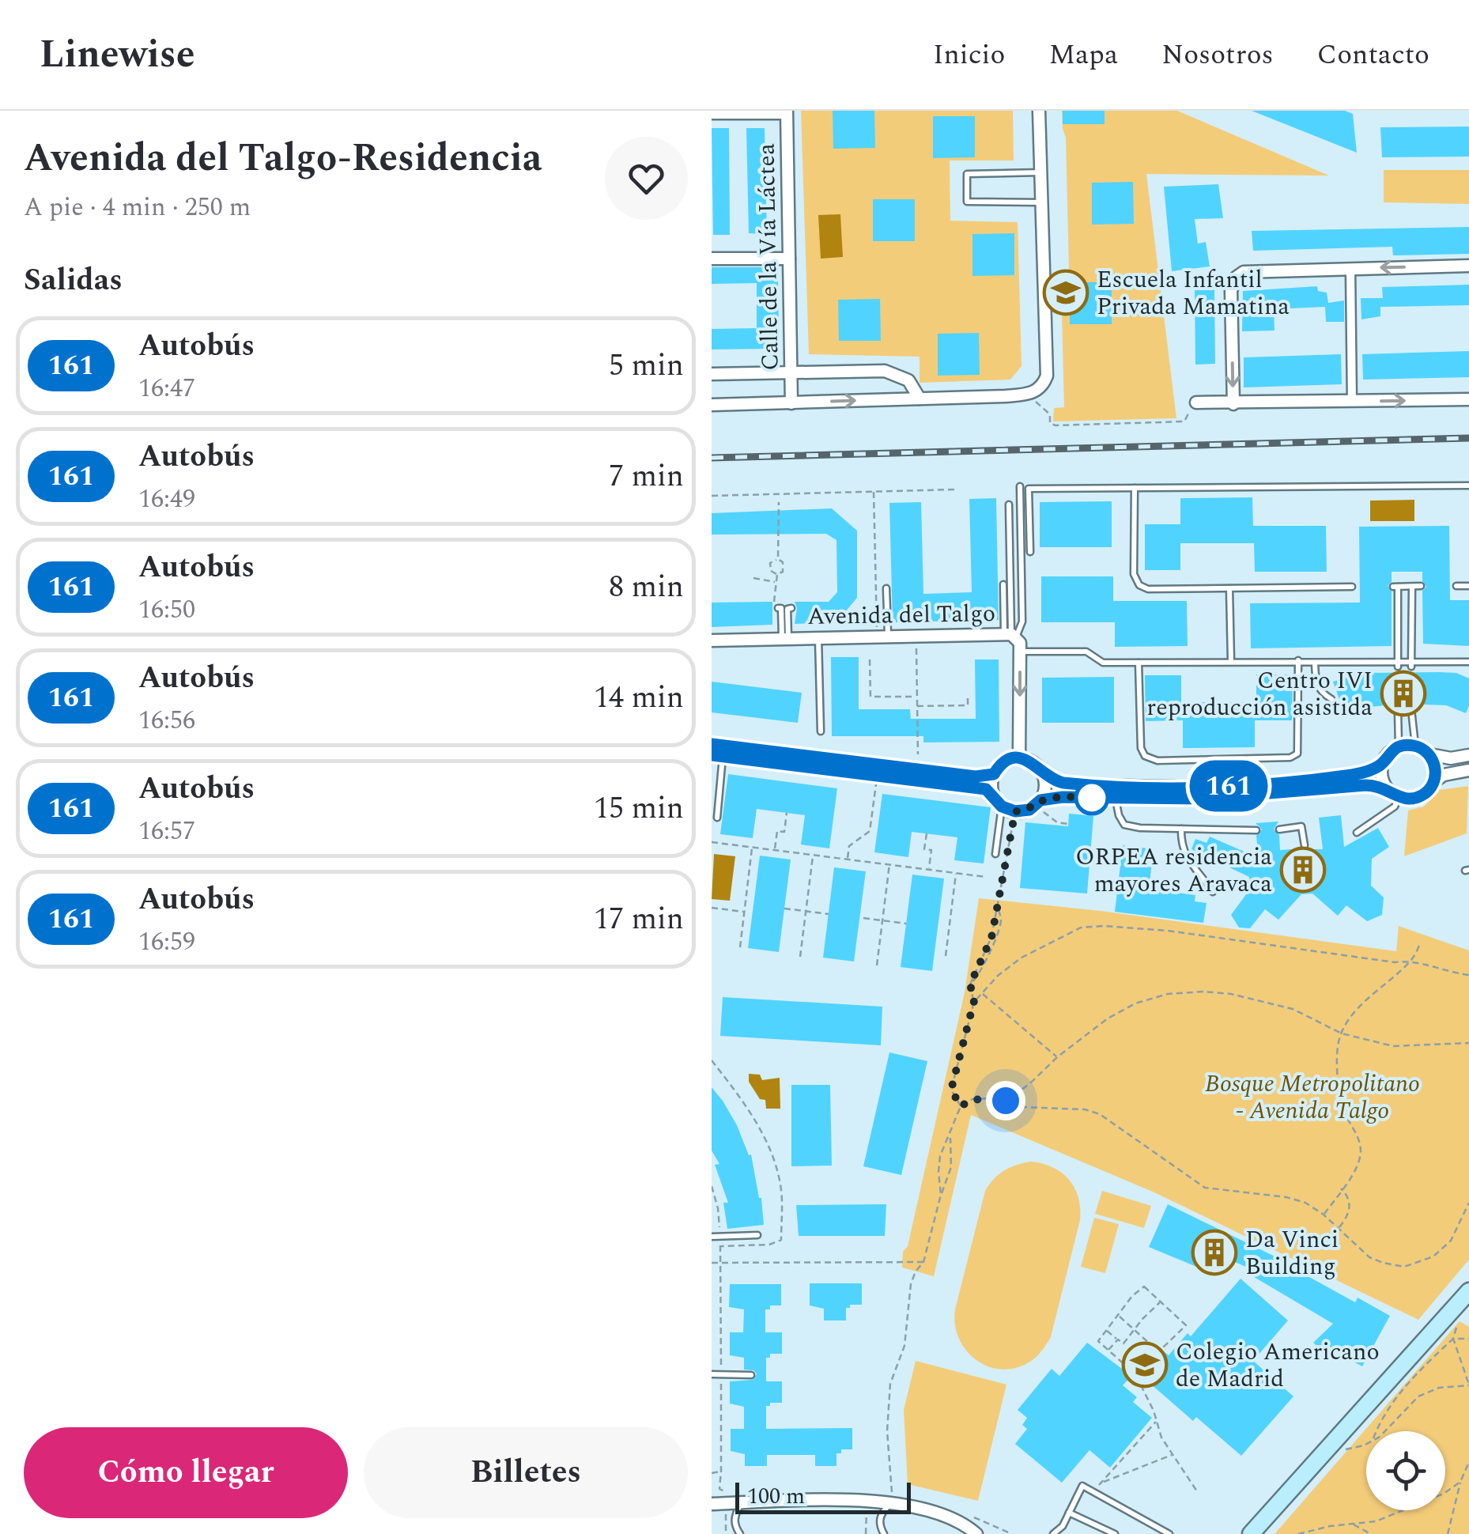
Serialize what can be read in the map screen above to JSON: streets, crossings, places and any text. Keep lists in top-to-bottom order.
{
  "streets": {
    "street": ["Calle de la Vía Láctea", "Avenida del Talgo"]
  },
  "parks": ["Bosque Metropolitano - Avenida Talgo"],
  "places": {
    "school or university": ["Escuela Infantil Privada Mamatina", "Colegio Americano de Madrid"],
    "building": ["Centro IVI reproducción asistida", "ORPEA residencia mayores Aravaca", "Da Vinci Building"]
  },
  "lines": ["bus line 161"],
  "scale_bar": "100 m",
  "page": {
    "header": "Linewise",
    "nav": [
      "Inicio",
      "Mapa",
      "Nosotros",
      "Contacto"
    ],
    "heading": [
      ["Avenida del Talgo-Residencia", "A pie · 4 min · 250 m"],
      "Salidas"
    ],
    "on_map": "161",
    "list": [
      {
        "mark": "161",
        "name": "Autobús",
        "note": "16:47",
        "value": "5 min"
      },
      {
        "mark": "161",
        "name": "Autobús",
        "note": "16:49",
        "value": "7 min"
      },
      {
        "mark": "161",
        "name": "Autobús",
        "note": "16:50",
        "value": "8 min"
      },
      {
        "mark": "161",
        "name": "Autobús",
        "note": "16:56",
        "value": "14 min"
      },
      {
        "mark": "161",
        "name": "Autobús",
        "note": "16:57",
        "value": "15 min"
      },
      {
        "mark": "161",
        "name": "Autobús",
        "note": "16:59",
        "value": "17 min"
      }
    ],
    "buttons": ["Cómo llegar", "Billetes"],
    "scale": "100 m"
  }
}
